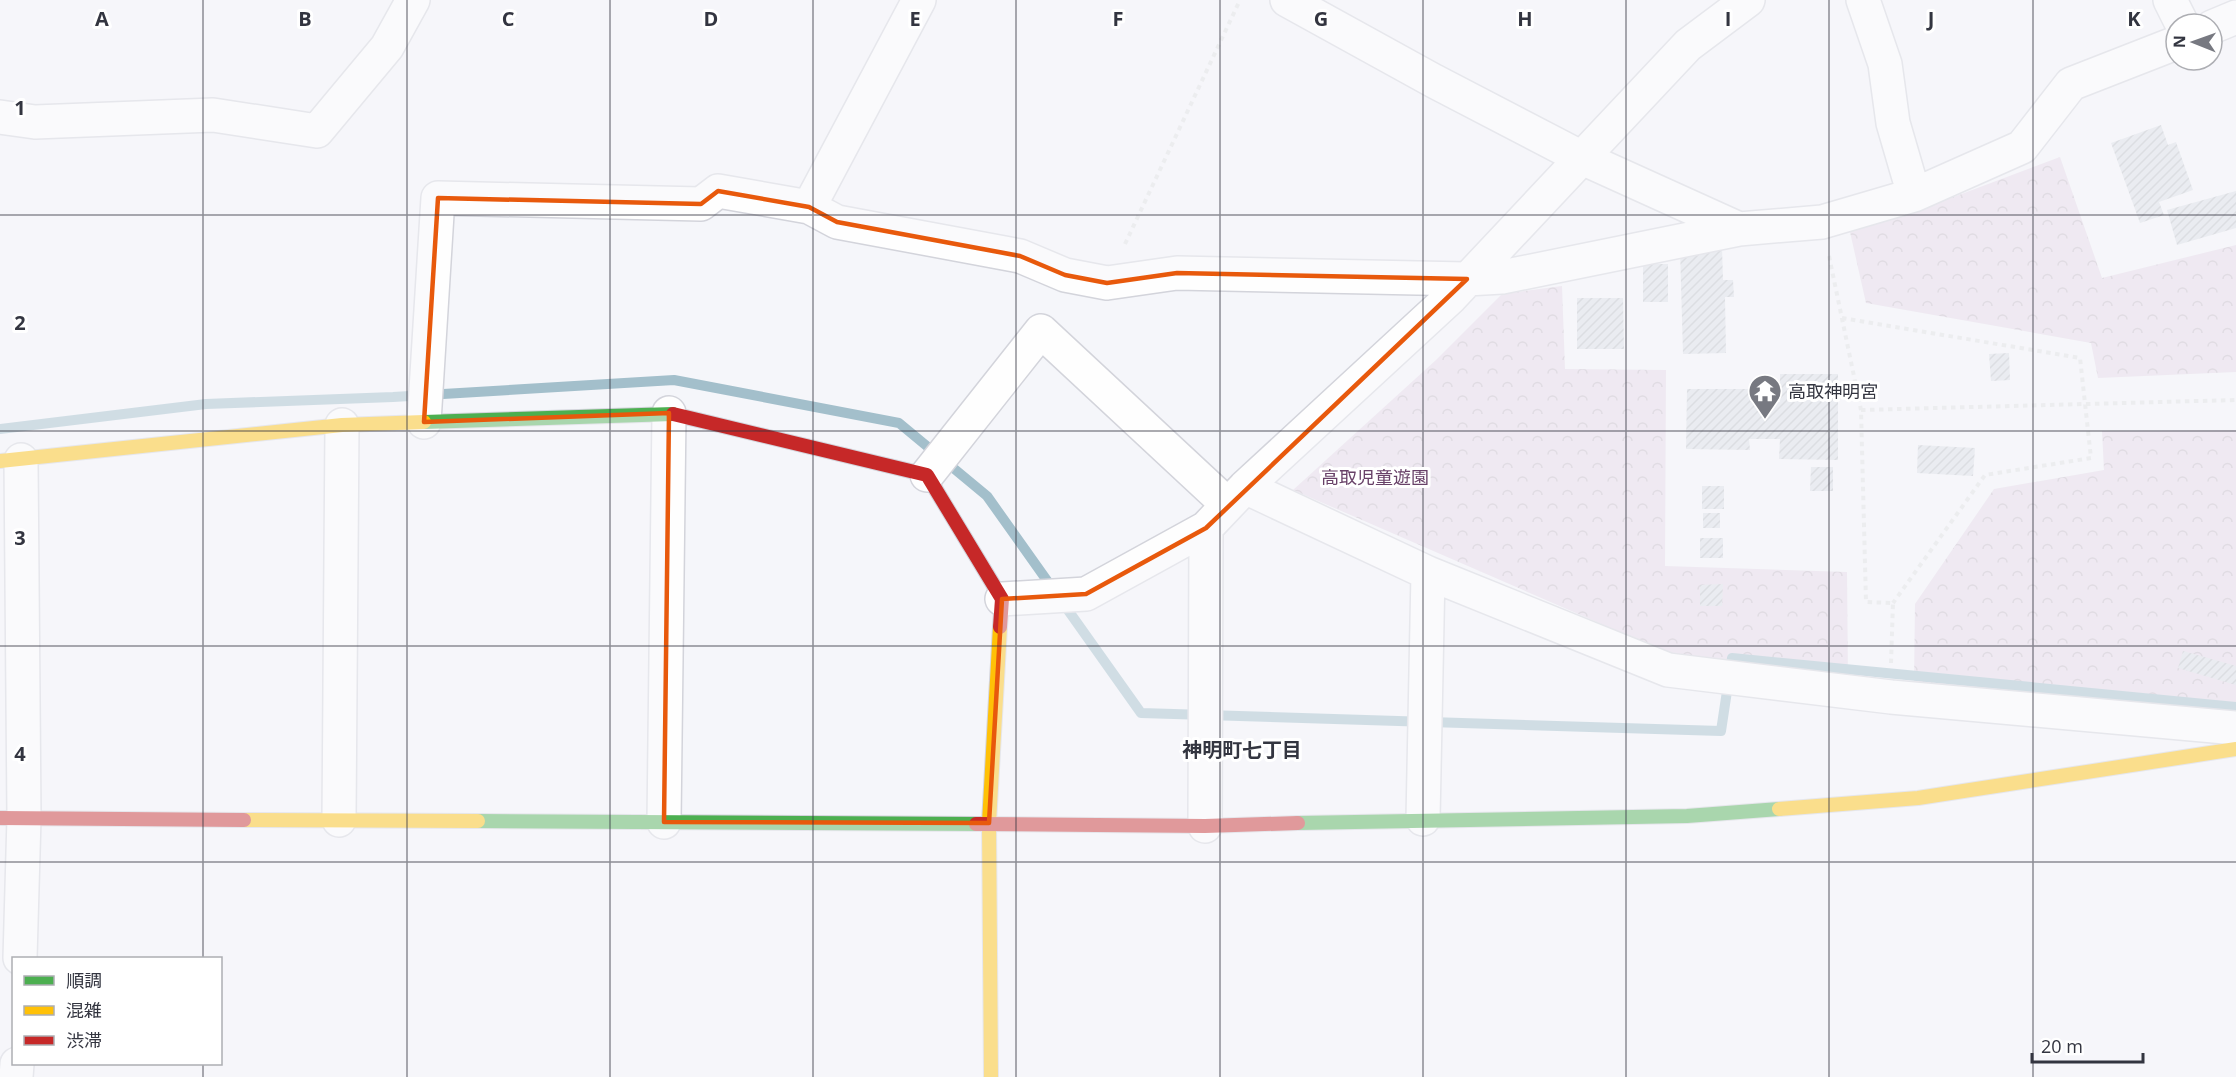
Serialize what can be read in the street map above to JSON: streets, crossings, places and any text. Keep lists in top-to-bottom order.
{
  "districts": ["神明町七丁目"],
  "parks": ["高取児童遊園"],
  "places": {
    "temple": ["高取神明宮"]
  },
  "legend": ["順調", "混雑", "渋滞"],
  "scale_bar": "20 m",
  "north": "left",
  "grid": {
    "columns": [
      "A",
      "B",
      "C",
      "D",
      "E",
      "F",
      "G",
      "H",
      "I",
      "J",
      "K"
    ],
    "rows": [
      "1",
      "2",
      "3",
      "4"
    ]
  }
}
